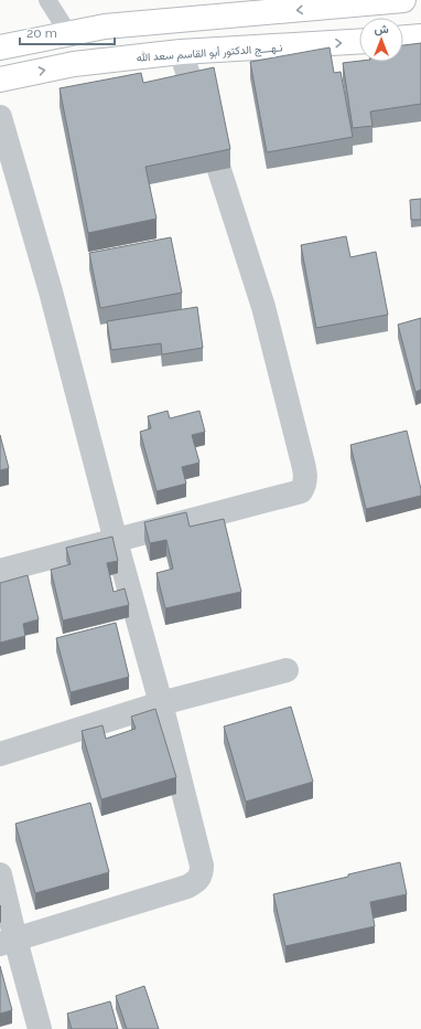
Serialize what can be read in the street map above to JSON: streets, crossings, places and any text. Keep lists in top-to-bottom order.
{
  "streets": {
    "main road": ["نـهـــج الدكتور أبو القاسم سعد الله"]
  },
  "scale_bar": "20 m",
  "north": "top"
}
